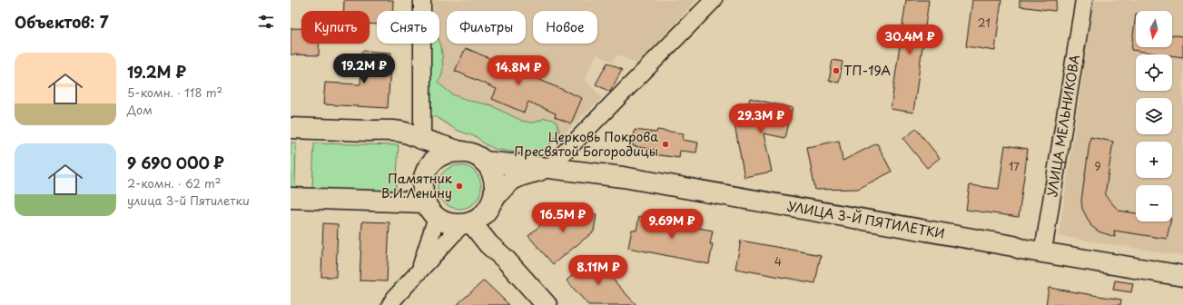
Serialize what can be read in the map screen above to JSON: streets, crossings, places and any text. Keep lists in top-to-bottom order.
{
  "streets": {
    "main road": ["УЛИЦА 3-Й ПЯТИЛЕТКИ"],
    "street": ["УЛИЦА МЕЛЬНИКОВА"]
  },
  "crossings": [
    ["УЛИЦА МЕЛЬНИКОВА", "УЛИЦА 3-Й ПЯТИЛЕТКИ"]
  ],
  "places": ["ТП-19А", "Церковь Покрова Пресвятой Богородицы", "Памятник В.И.Ленину"],
  "house_numbers": [
    "21",
    "17",
    "9",
    "4"
  ],
  "north": "bottom",
  "page": {
    "heading": "Объектов: 7",
    "map_buttons": ["+", "−"],
    "chip": [
      "Купить",
      "Снять",
      "Фильтры",
      "Новое"
    ],
    "price": [
      "30.4M ₽",
      "19.2M ₽",
      "14.8M ₽",
      "29.3M ₽",
      "16.5M ₽",
      "9.69M ₽",
      "8.11M ₽"
    ],
    "list": [
      {
        "name": "19.2M ₽",
        "note": "5-комн. · 118 m² · Дом"
      },
      {
        "name": "9 690 000 ₽",
        "note": "2-комн. · 62 m² · улица 3-й Пятилетки"
      }
    ]
  }
}
